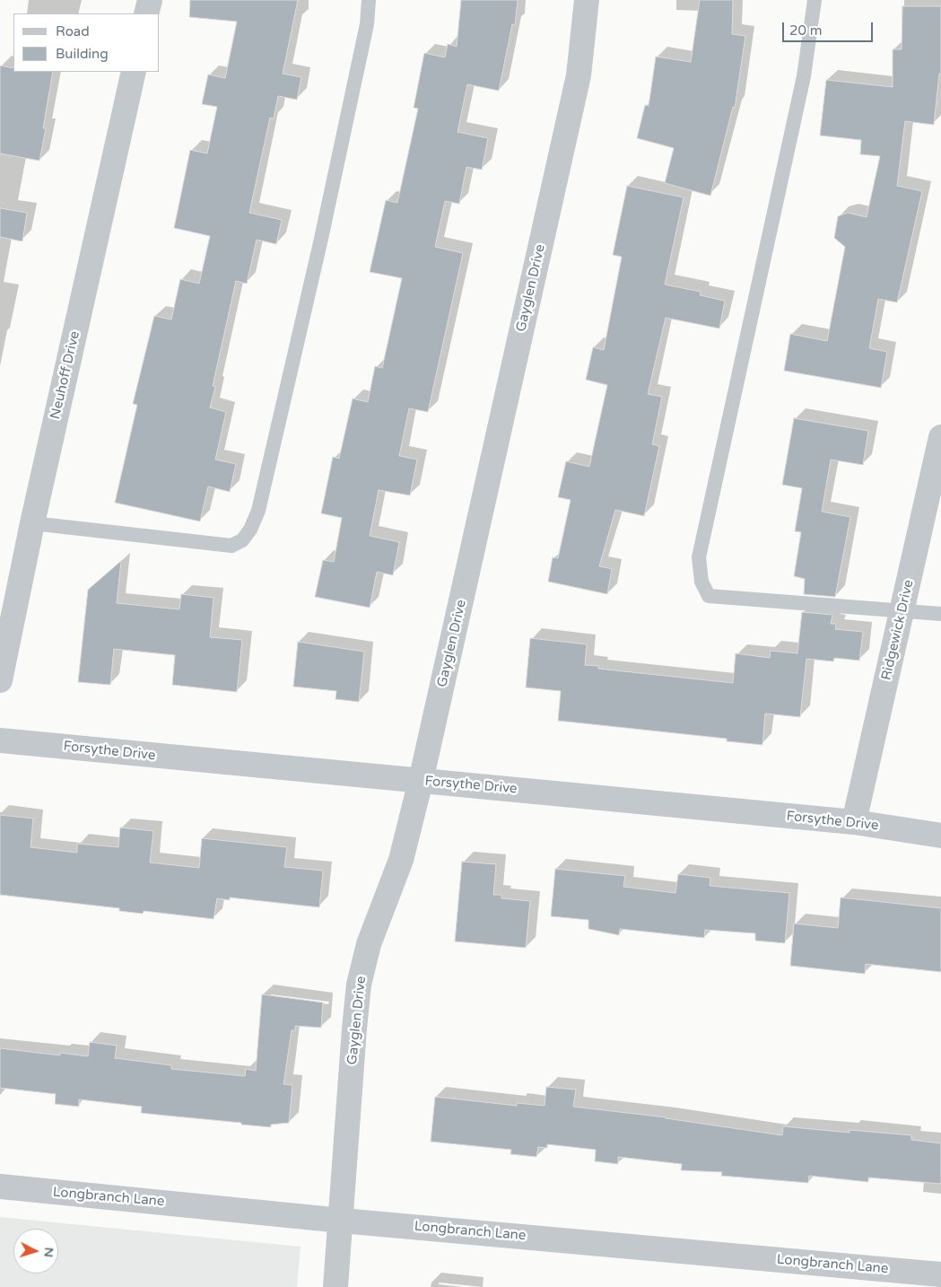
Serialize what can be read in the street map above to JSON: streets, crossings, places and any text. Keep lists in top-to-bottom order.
{
  "streets": {
    "street": [
      "Gayglen Drive",
      "Neuhoff Drive",
      "Ridgewick Drive",
      "Forsythe Drive",
      "Longbranch Lane"
    ]
  },
  "crossings": [
    ["Gayglen Drive", "Forsythe Drive"],
    ["Gayglen Drive", "Longbranch Lane"],
    ["Ridgewick Drive", "Forsythe Drive"]
  ],
  "legend": ["Road", "Building"],
  "scale_bar": "20 m",
  "north": "right"
}
